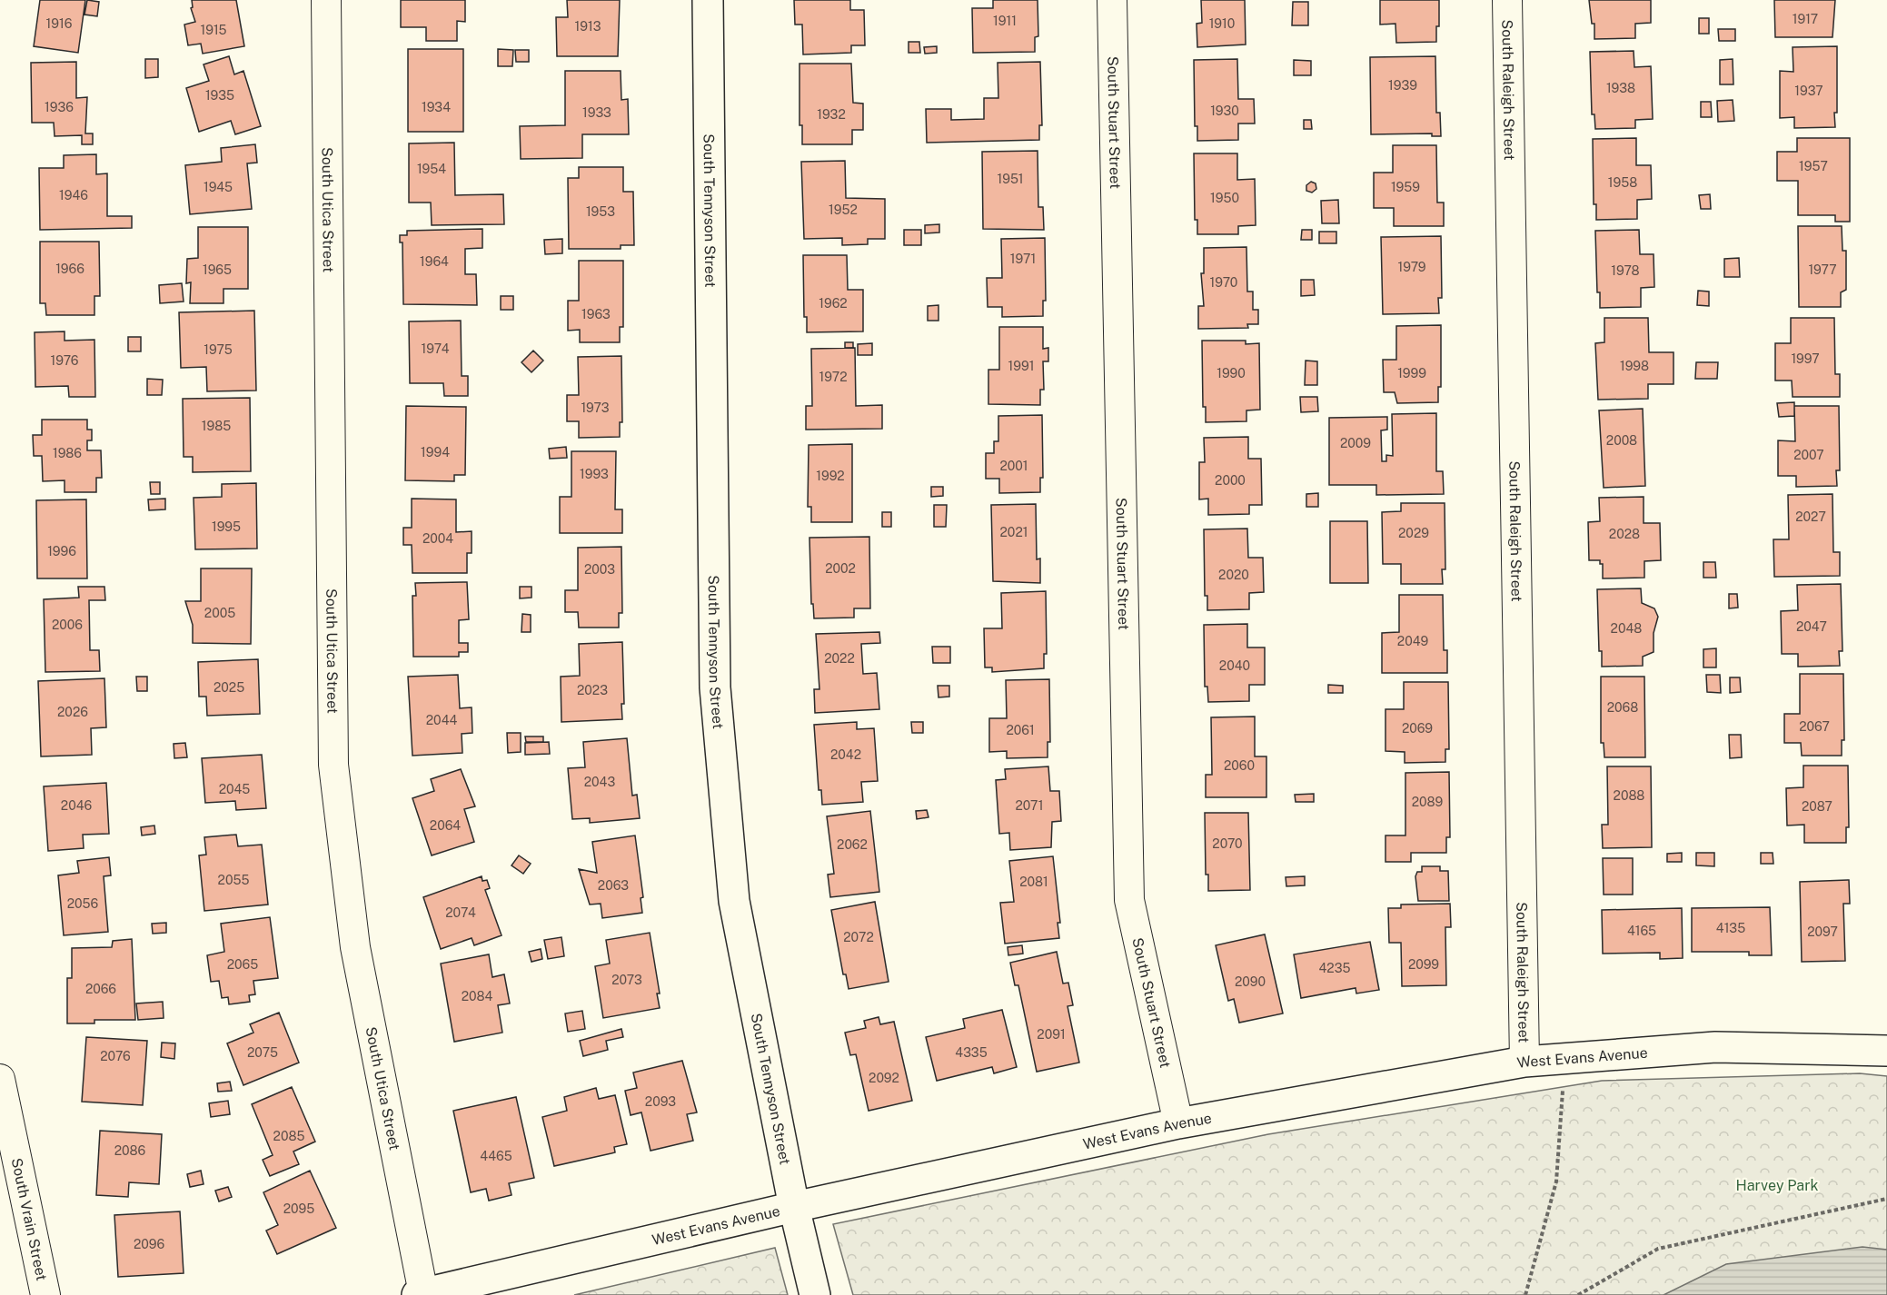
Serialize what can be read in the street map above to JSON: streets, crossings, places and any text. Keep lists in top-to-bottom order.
{
  "streets": {
    "main road": ["South Tennyson Street", "West Evans Avenue"],
    "street": [
      "South Raleigh Street",
      "South Stuart Street",
      "South Utica Street",
      "South Vrain Street"
    ]
  },
  "crossings": [
    ["South Raleigh Street", "West Evans Avenue"],
    ["South Stuart Street", "West Evans Avenue"],
    ["South Utica Street", "West Evans Avenue"],
    ["South Tennyson Street", "West Evans Avenue"]
  ],
  "parks": ["Harvey Park"],
  "house_numbers": [
    "1917",
    "1911",
    "1916",
    "1910",
    "1913",
    "1915",
    "1939",
    "1938",
    "1937",
    "1935",
    "1936",
    "1934",
    "1930",
    "1933",
    "1932",
    "1957",
    "1954",
    "1951",
    "1958",
    "1945",
    "1959",
    "1946",
    "1950",
    "1952",
    "1953",
    "1971",
    "1964",
    "1979",
    "1966",
    "1965",
    "1977",
    "1978",
    "1970",
    "1962",
    "1963",
    "1974",
    "1975",
    "1997",
    "1976",
    "1991",
    "1998",
    "1990",
    "1999",
    "1972",
    "1973",
    "1985",
    "2008",
    "2009",
    "1994",
    "1986",
    "2007",
    "2001",
    "1993",
    "1992",
    "2000",
    "2027",
    "1995",
    "2021",
    "2029",
    "2028",
    "2004",
    "1996",
    "2002",
    "2003",
    "2020",
    "2005",
    "2006",
    "2047",
    "2048",
    "2049",
    "2022",
    "2040",
    "2025",
    "2023",
    "2068",
    "2026",
    "2044",
    "2067",
    "2069",
    "2061",
    "2042",
    "2060",
    "2043",
    "2045",
    "2088",
    "2089",
    "2046",
    "2071",
    "2087",
    "2064",
    "2070",
    "2062",
    "2055",
    "2081",
    "2063",
    "2056",
    "2074",
    "4135",
    "4165",
    "2097",
    "2072",
    "2065",
    "2099",
    "4235",
    "2073",
    "2090",
    "2066",
    "2084",
    "2091",
    "2075",
    "4335",
    "2076",
    "2092",
    "2093",
    "2085",
    "2086",
    "4465",
    "2095",
    "2096"
  ]
}
